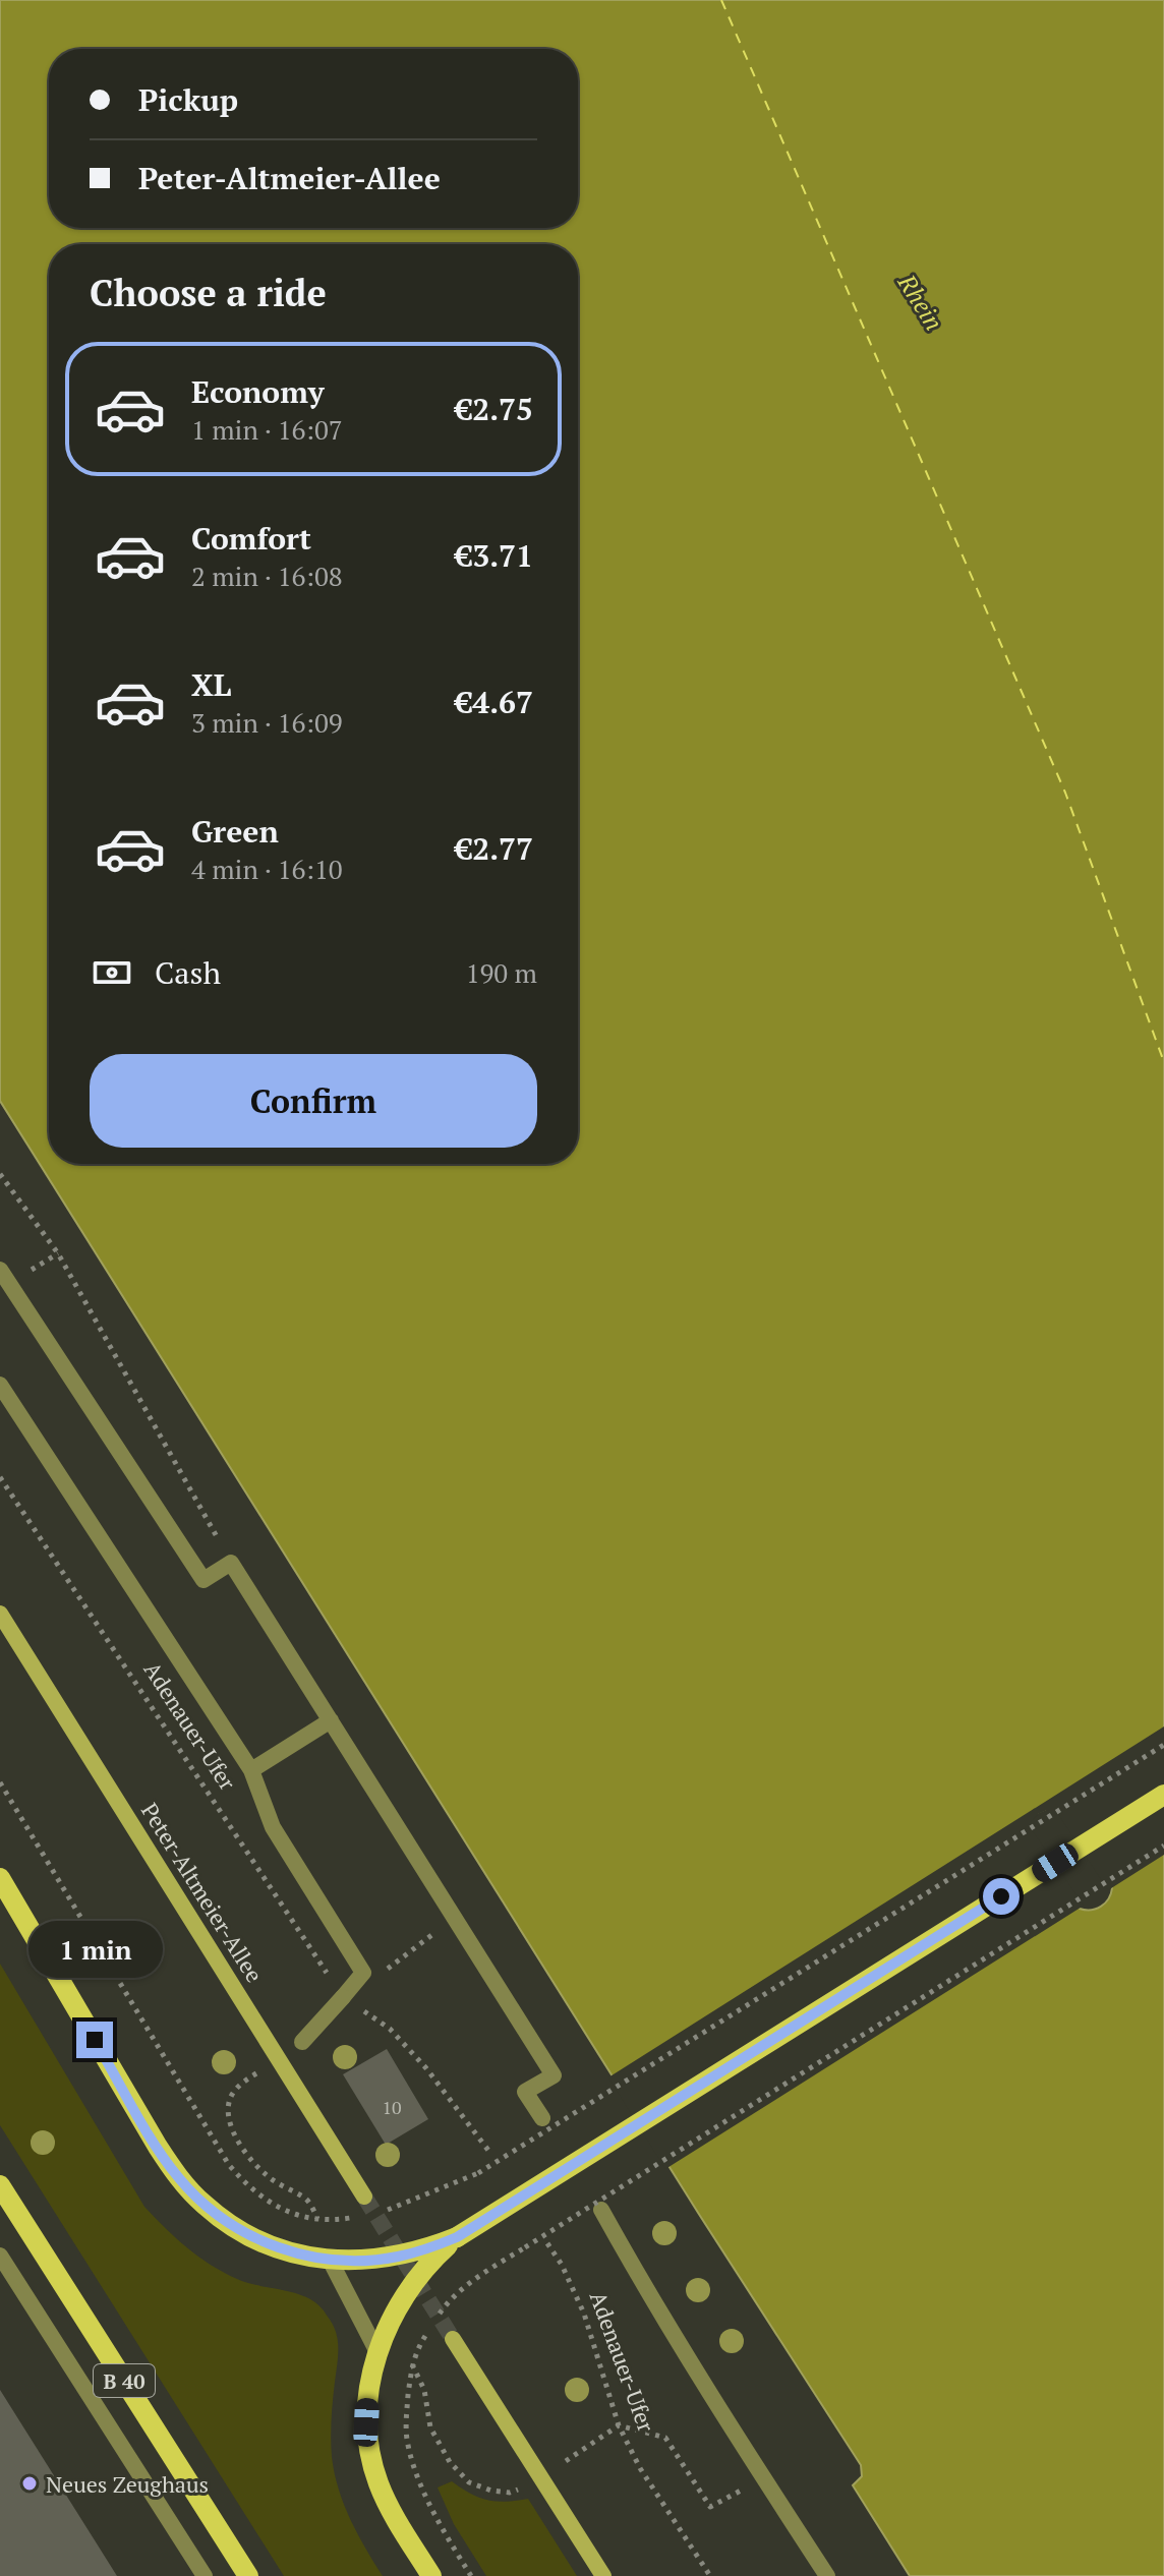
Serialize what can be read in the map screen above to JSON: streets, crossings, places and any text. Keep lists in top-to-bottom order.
{
  "streets": {
    "main road": ["Peter-Altmeier-Allee", "B 40"],
    "path": ["Adenauer-Ufer"]
  },
  "water": ["Rhein"],
  "places": ["Neues Zeughaus"],
  "house_numbers": ["10"],
  "page": {
    "banner": ["Pickup", "Peter-Altmeier-Allee"],
    "heading": "Choose a ride",
    "list": [
      {
        "name": "Economy",
        "note": "1 min · 16:07",
        "value": "€2.75"
      },
      {
        "name": "Comfort",
        "note": "2 min · 16:08",
        "value": "€3.71"
      },
      {
        "name": "XL",
        "note": "3 min · 16:09",
        "value": "€4.67"
      },
      {
        "name": "Green",
        "note": "4 min · 16:10",
        "value": "€2.77"
      }
    ],
    "pay": ["Cash", "190 m"],
    "buttons": "Confirm",
    "bubble": "1 min"
  }
}
